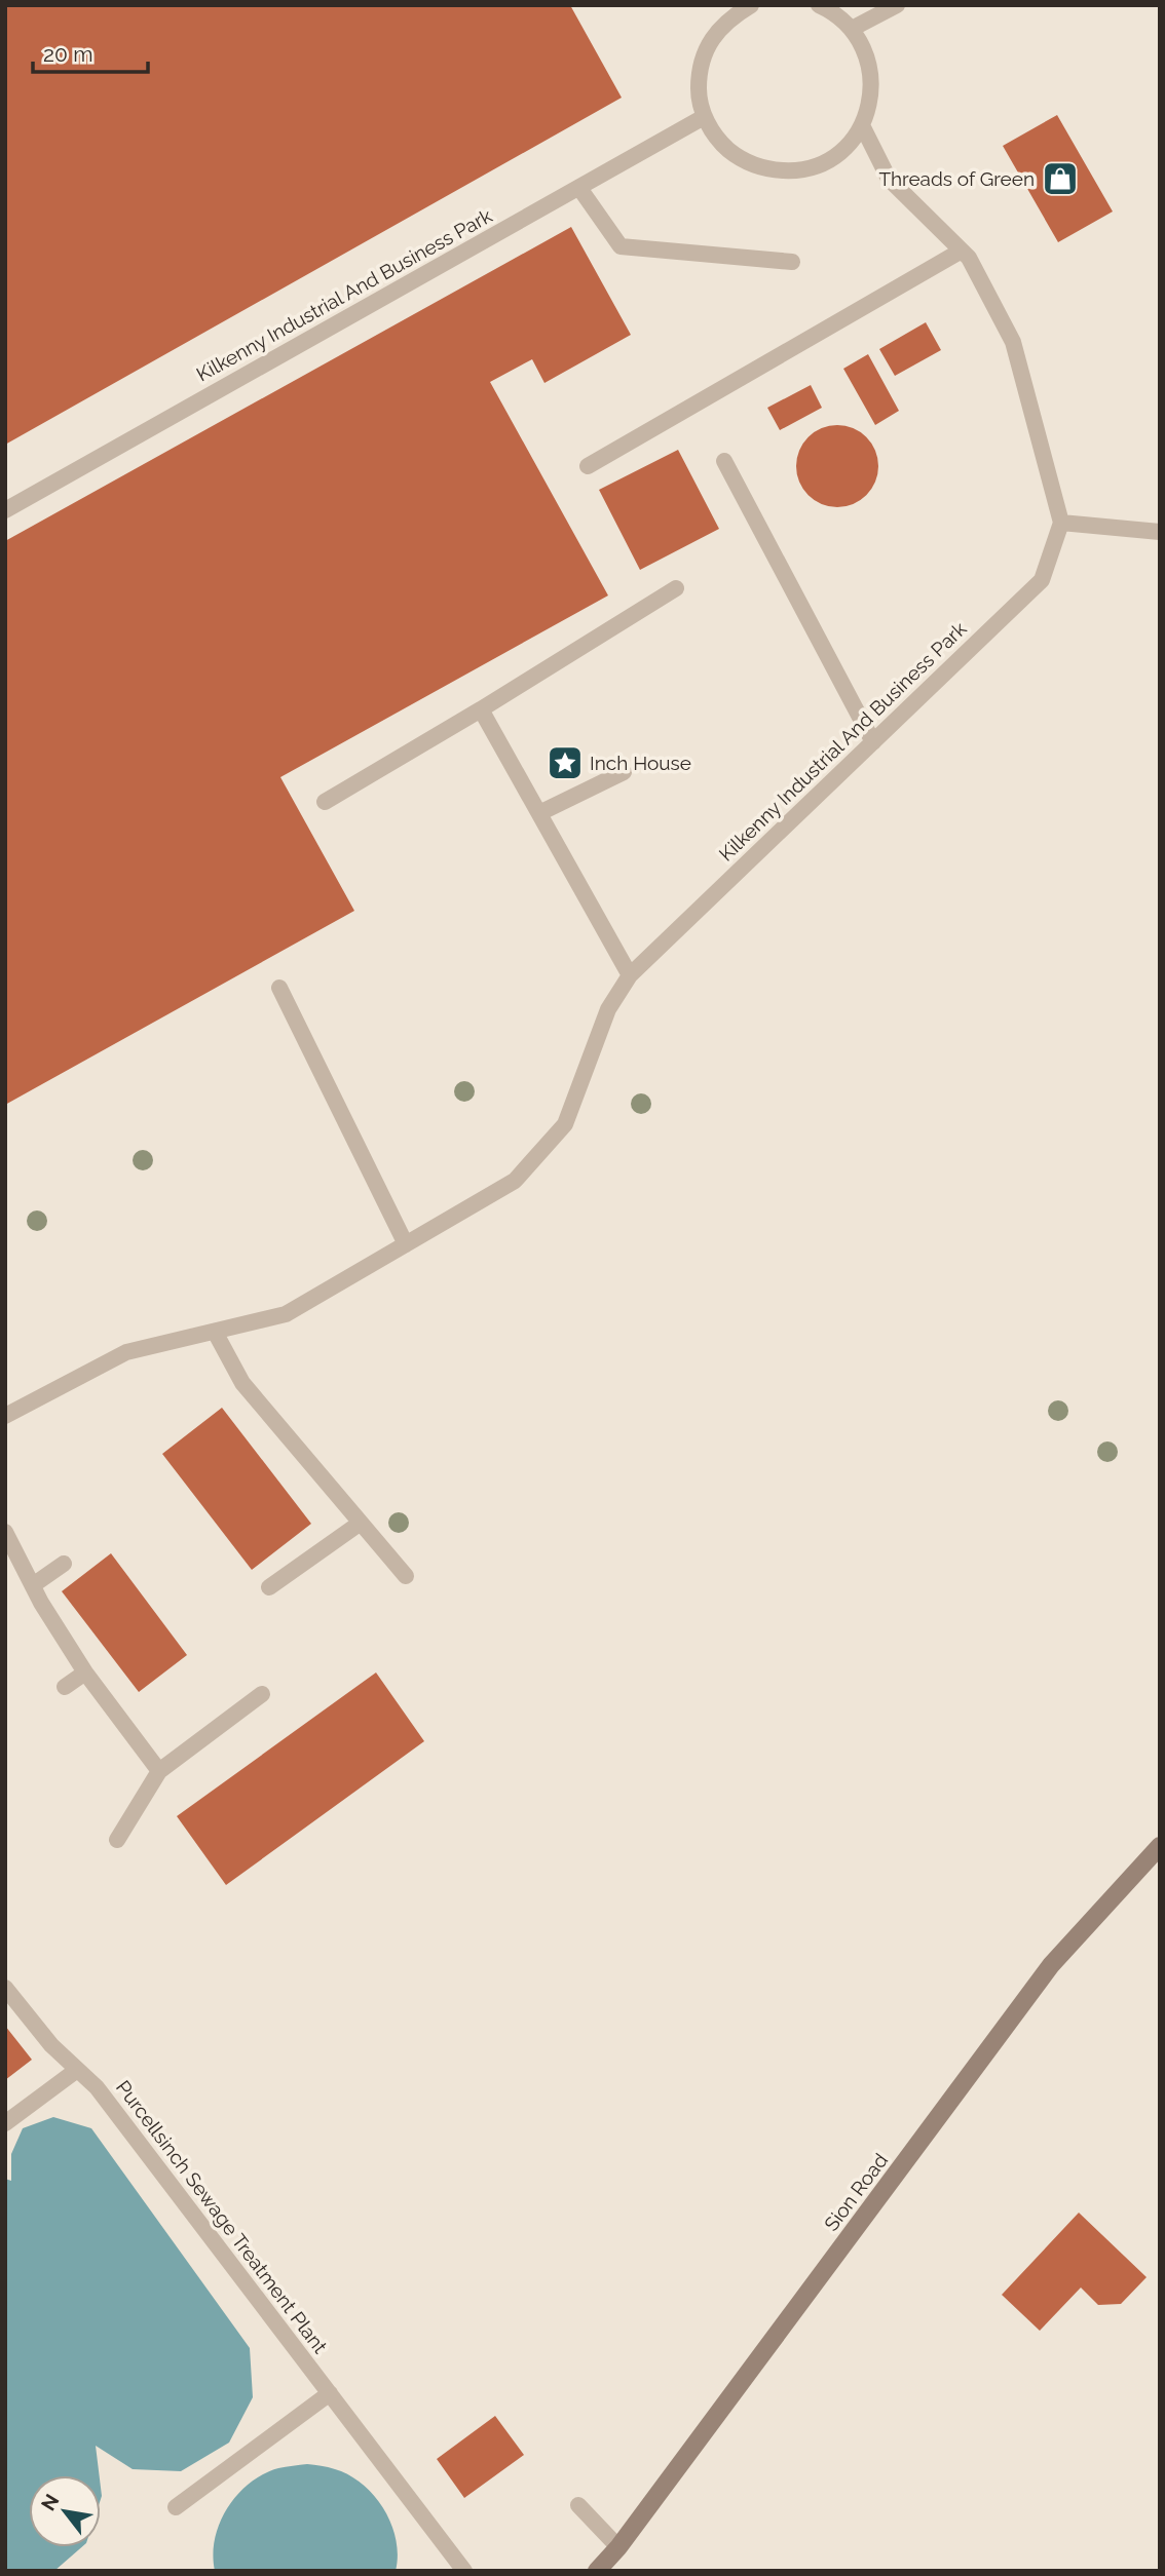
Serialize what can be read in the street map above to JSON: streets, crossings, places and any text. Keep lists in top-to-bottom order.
{
  "streets": {
    "street": ["Sion Road"],
    "lane": ["Kilkenny Industrial And Business Park", "Purcellsinch Sewage Treatment Plant"]
  },
  "places": {
    "shop": ["Threads of Green"],
    "place": ["Inch House"]
  },
  "scale_bar": "20 m",
  "north": "top left"
}
